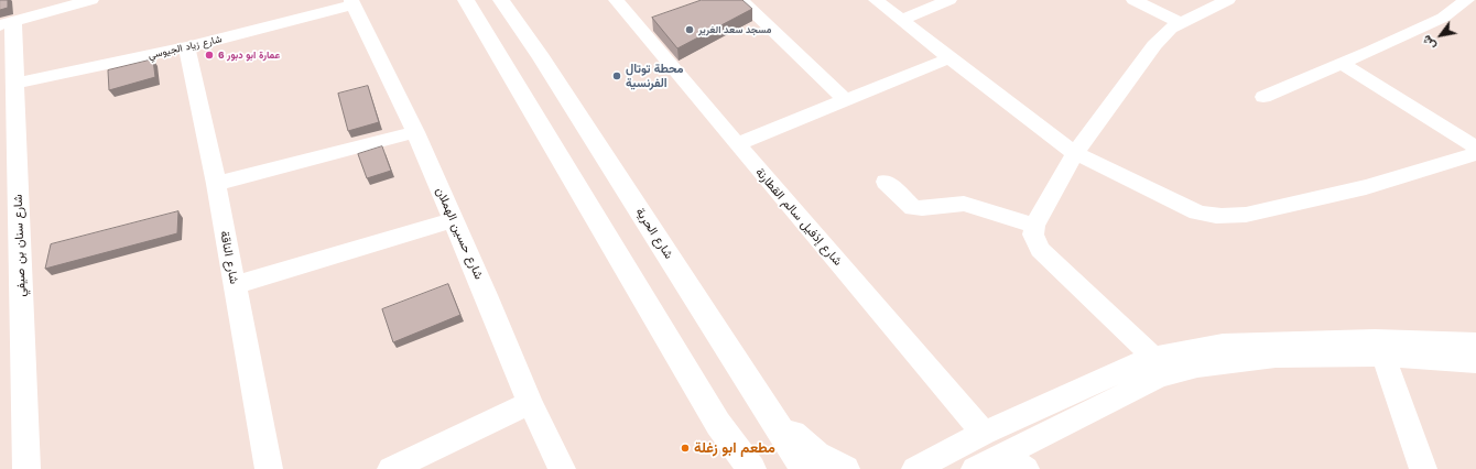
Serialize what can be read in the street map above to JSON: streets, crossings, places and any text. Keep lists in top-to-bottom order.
{
  "streets": {
    "highway": ["شارع الحرية"],
    "street": [
      "شارع زياد الجيوسي",
      "شارع إذفيل سالم القطارنة",
      "شارع حسين الهملان",
      "شارع سنان بن صيفي",
      "شارع الناقة"
    ]
  },
  "crossings": [
    ["شارع زياد الجيوسي", "شارع حسين الهملان"],
    ["شارع زياد الجيوسي", "شارع سنان بن صيفي"],
    ["شارع زياد الجيوسي", "شارع الناقة"]
  ],
  "places": [
    "مسجد سعد الغرير",
    "عمارة ابو دبور 6",
    "محطة توتال الفرنسية",
    "مطعم ابو زغلة"
  ],
  "north": "bottom left"
}
